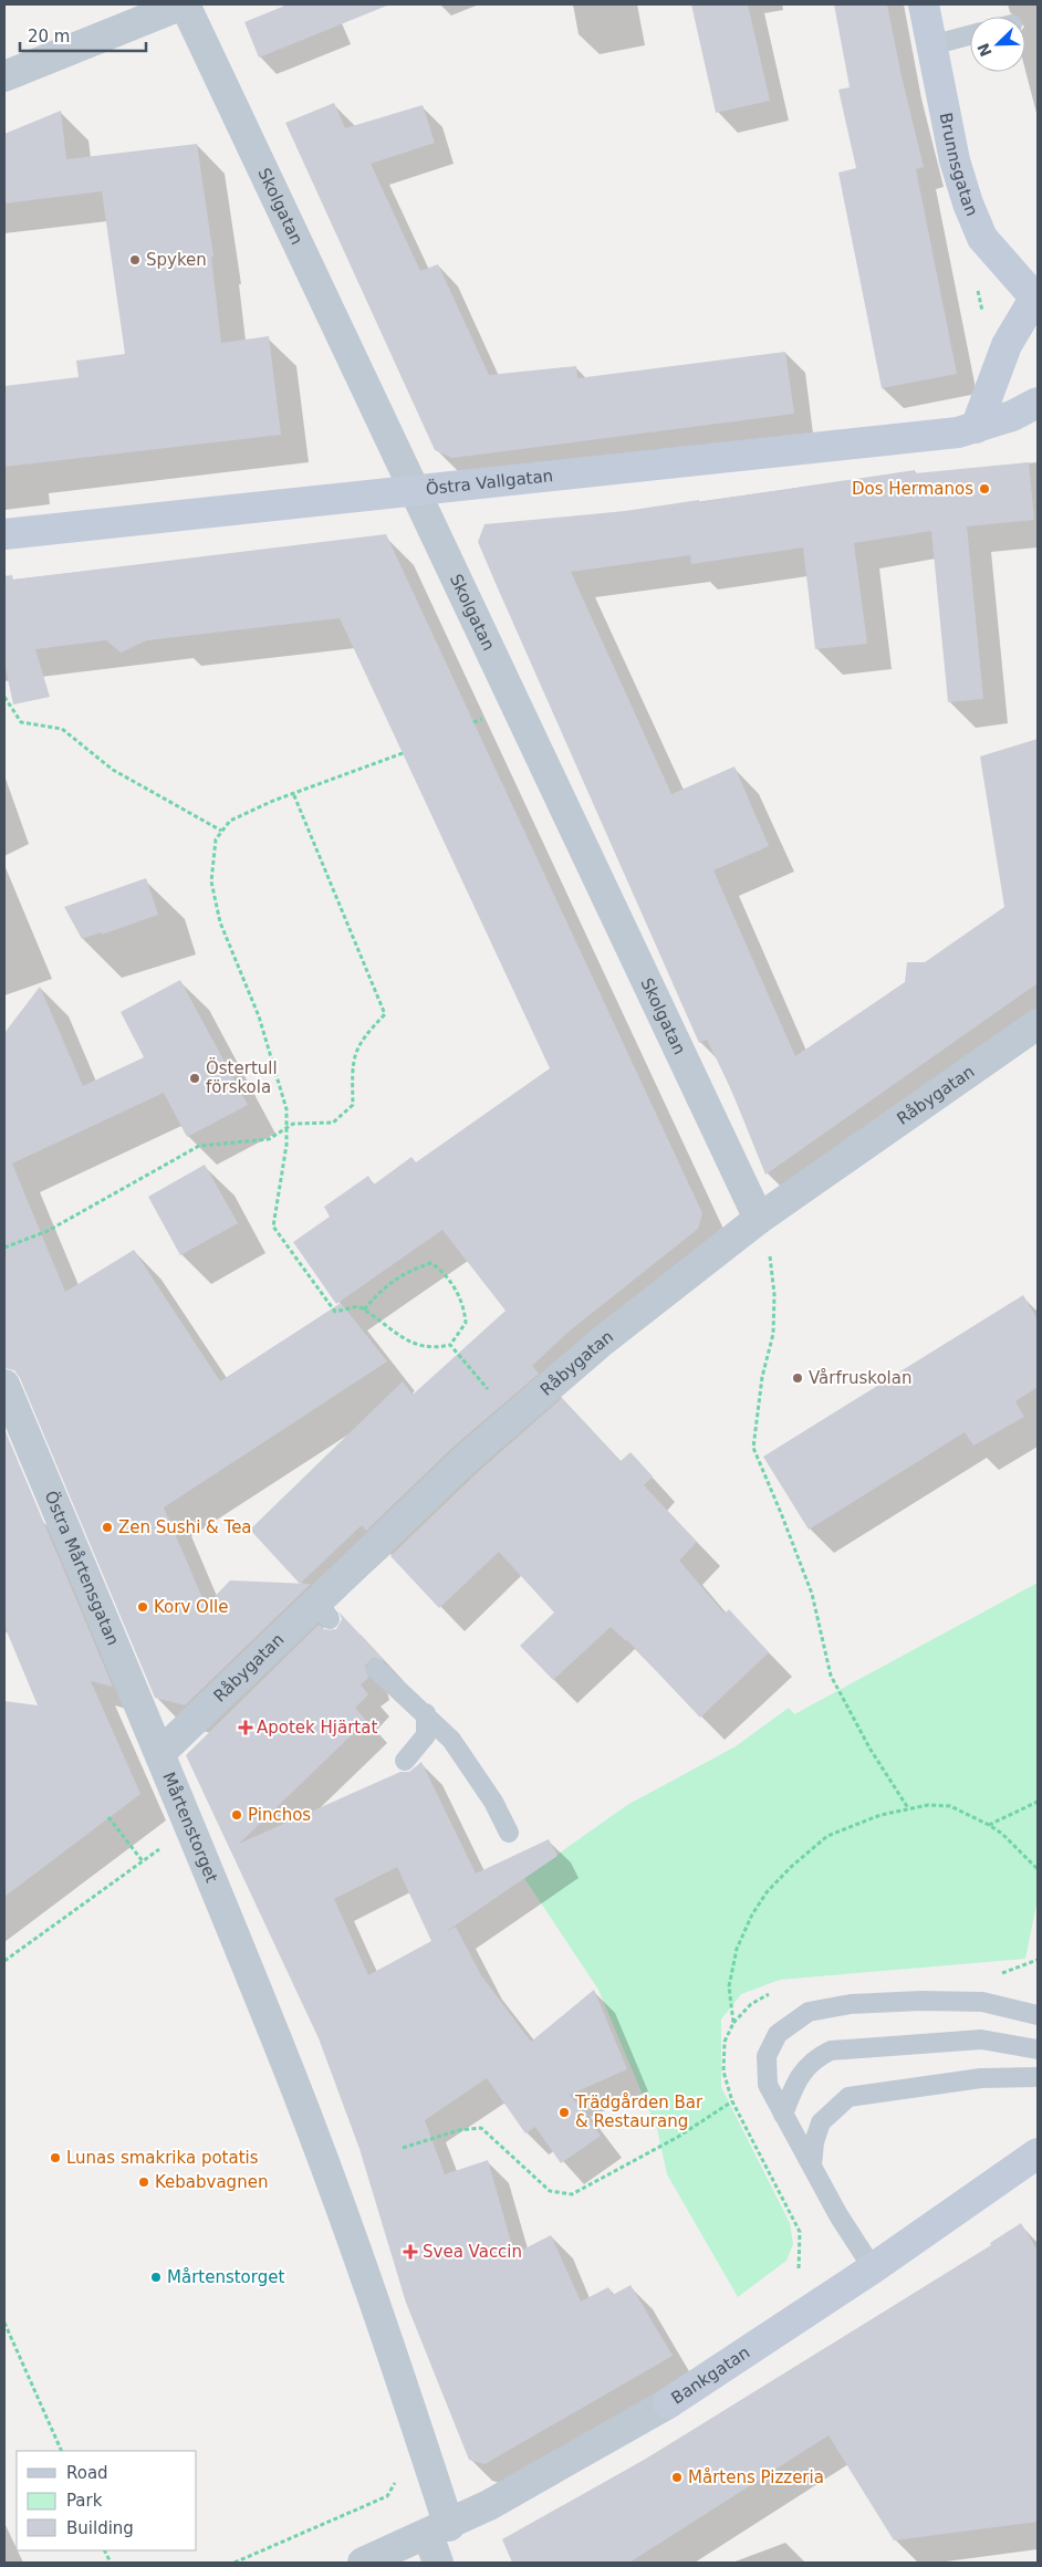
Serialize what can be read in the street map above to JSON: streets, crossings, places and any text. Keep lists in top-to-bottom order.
{
  "streets": {
    "street": [
      "Brunnsgatan",
      "Skolgatan",
      "Östra Vallgatan",
      "Råbygatan",
      "Östra Mårtensgatan",
      "Mårtenstorget",
      "Bankgatan"
    ]
  },
  "crossings": [
    ["Skolgatan", "Östra Vallgatan"],
    ["Skolgatan", "Råbygatan"],
    ["Råbygatan", "Östra Mårtensgatan"],
    ["Råbygatan", "Mårtenstorget"],
    ["Östra Mårtensgatan", "Mårtenstorget"],
    ["Mårtenstorget", "Bankgatan"]
  ],
  "places": {
    "other": [
      "Spyken",
      "Dos Hermanos",
      "Östertull förskola",
      "Vårfruskolan",
      "Zen Sushi & Tea",
      "Korv Olle",
      "Pinchos",
      "Trädgården Bar & Restaurang",
      "Lunas smakrika potatis",
      "Kebabvagnen",
      "Mårtenstorget",
      "Mårtens Pizzeria"
    ],
    "health": ["Apotek Hjärtat", "Svea Vaccin"]
  },
  "legend": ["Road", "Park", "Building"],
  "scale_bar": "20 m",
  "north": "bottom left"
}
